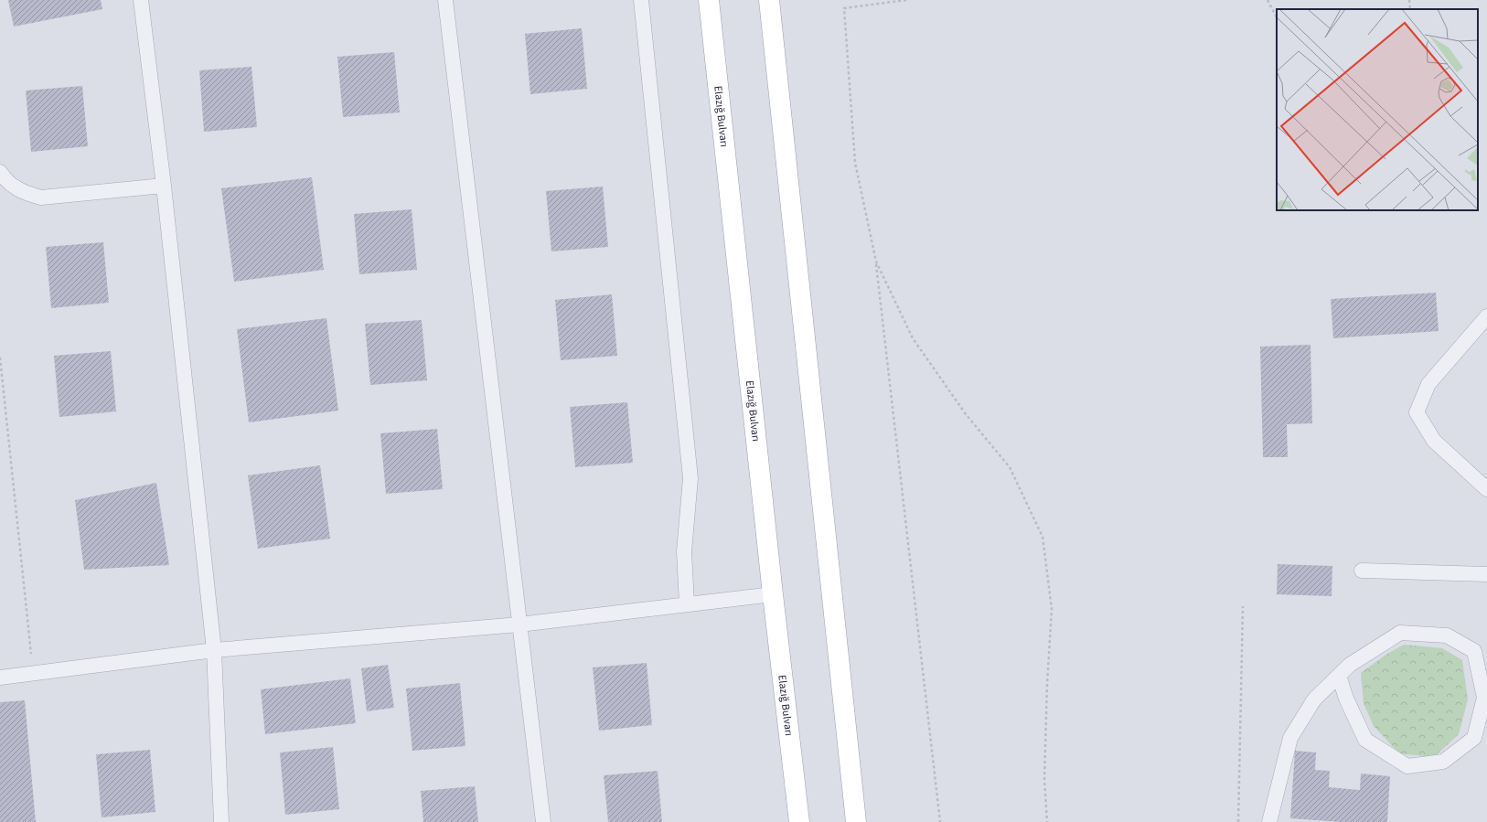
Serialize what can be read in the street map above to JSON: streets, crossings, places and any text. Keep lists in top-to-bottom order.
{
  "streets": {
    "main road": ["Elazığ Bulvarı"]
  }
}
